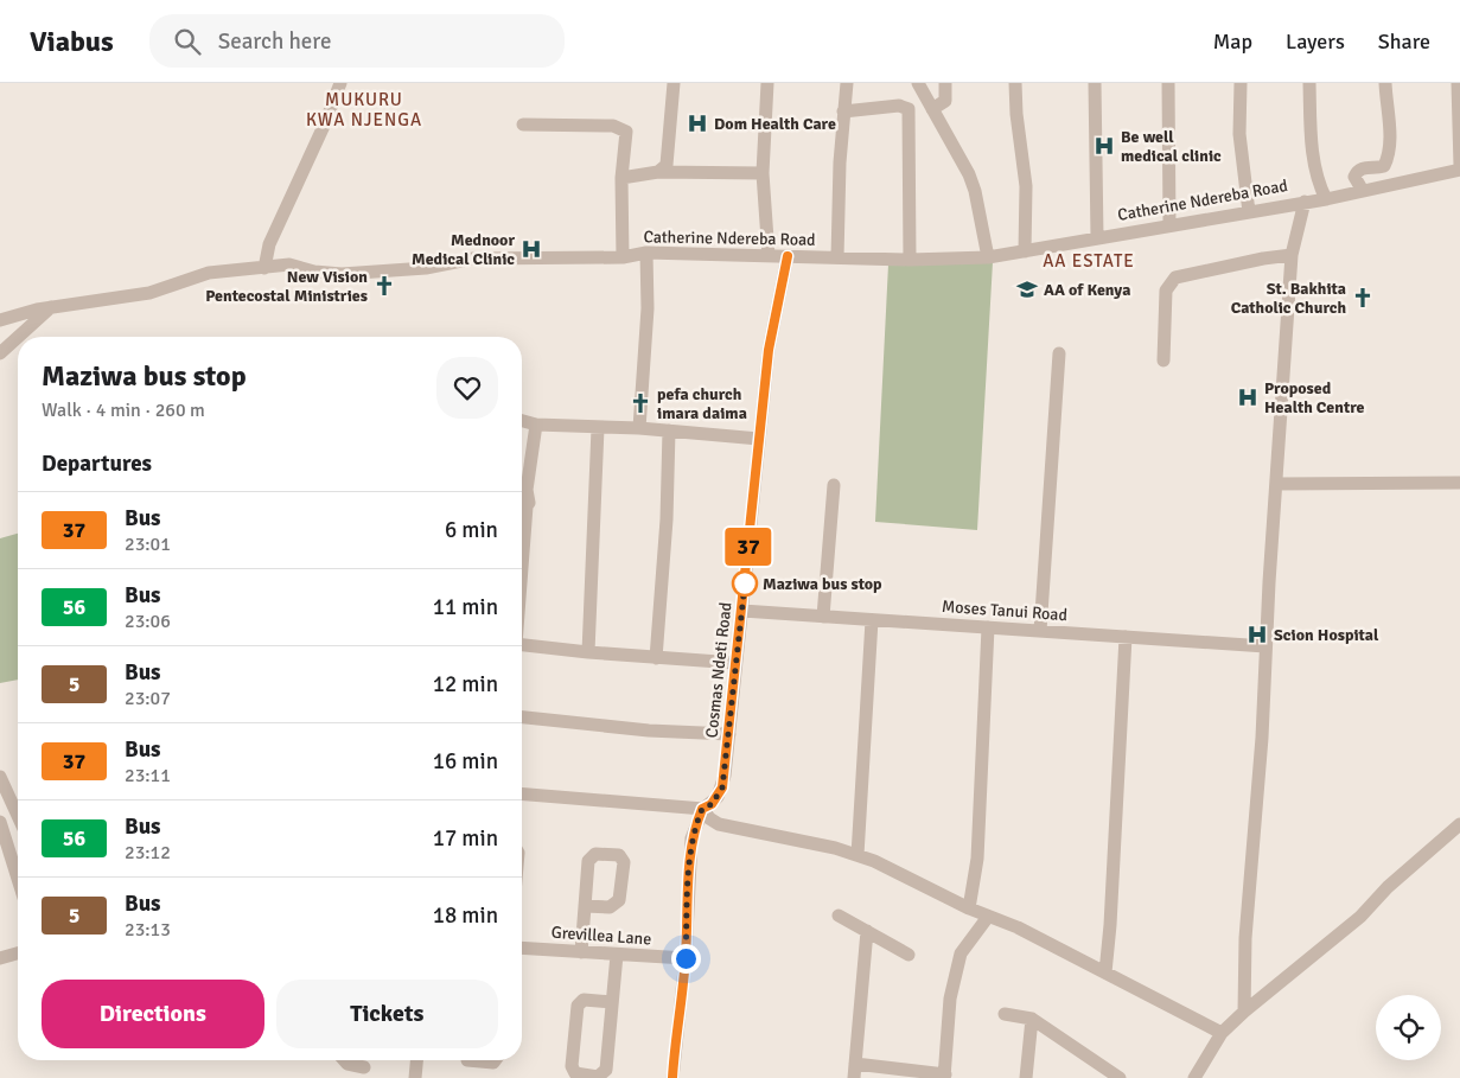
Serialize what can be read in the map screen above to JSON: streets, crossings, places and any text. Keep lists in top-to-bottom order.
{
  "streets": {
    "street": [
      "Catherine Ndereba Road",
      "Moses Tanui Road",
      "Cosmas Ndeti Road",
      "Grevillea Lane"
    ]
  },
  "crossings": [
    ["Catherine Ndereba Road", "Cosmas Ndeti Road"],
    ["Moses Tanui Road", "Cosmas Ndeti Road"],
    ["Cosmas Ndeti Road", "Grevillea Lane"]
  ],
  "districts": ["MUKURU KWA NJENGA", "AA ESTATE"],
  "places": {
    "hospital": [
      "Dom Health Care",
      "Be well medical clinic",
      "Mednoor Medical Clinic",
      "Proposed Health Centre",
      "Scion Hospital"
    ],
    "church": ["New Vision Pentecostal Ministries", "St. Bakhita Catholic Church", "pefa church imara daima"],
    "school or university": ["AA of Kenya"],
    "other": ["Maziwa bus stop"]
  },
  "lines": ["bus line 37"],
  "page": {
    "header": "Viabus",
    "search": "Search here",
    "nav": ["Map", "Layers", "Share"],
    "on_map": "37",
    "heading": [
      ["Maziwa bus stop", "Walk · 4 min · 260 m"],
      "Departures"
    ],
    "list": [
      {
        "mark": "37",
        "name": "Bus",
        "note": "23:01",
        "value": "6 min"
      },
      {
        "mark": "56",
        "name": "Bus",
        "note": "23:06",
        "value": "11 min"
      },
      {
        "mark": "5",
        "name": "Bus",
        "note": "23:07",
        "value": "12 min"
      },
      {
        "mark": "37",
        "name": "Bus",
        "note": "23:11",
        "value": "16 min"
      },
      {
        "mark": "56",
        "name": "Bus",
        "note": "23:12",
        "value": "17 min"
      },
      {
        "mark": "5",
        "name": "Bus",
        "note": "23:13",
        "value": "18 min"
      }
    ],
    "buttons": ["Directions", "Tickets"]
  }
}
